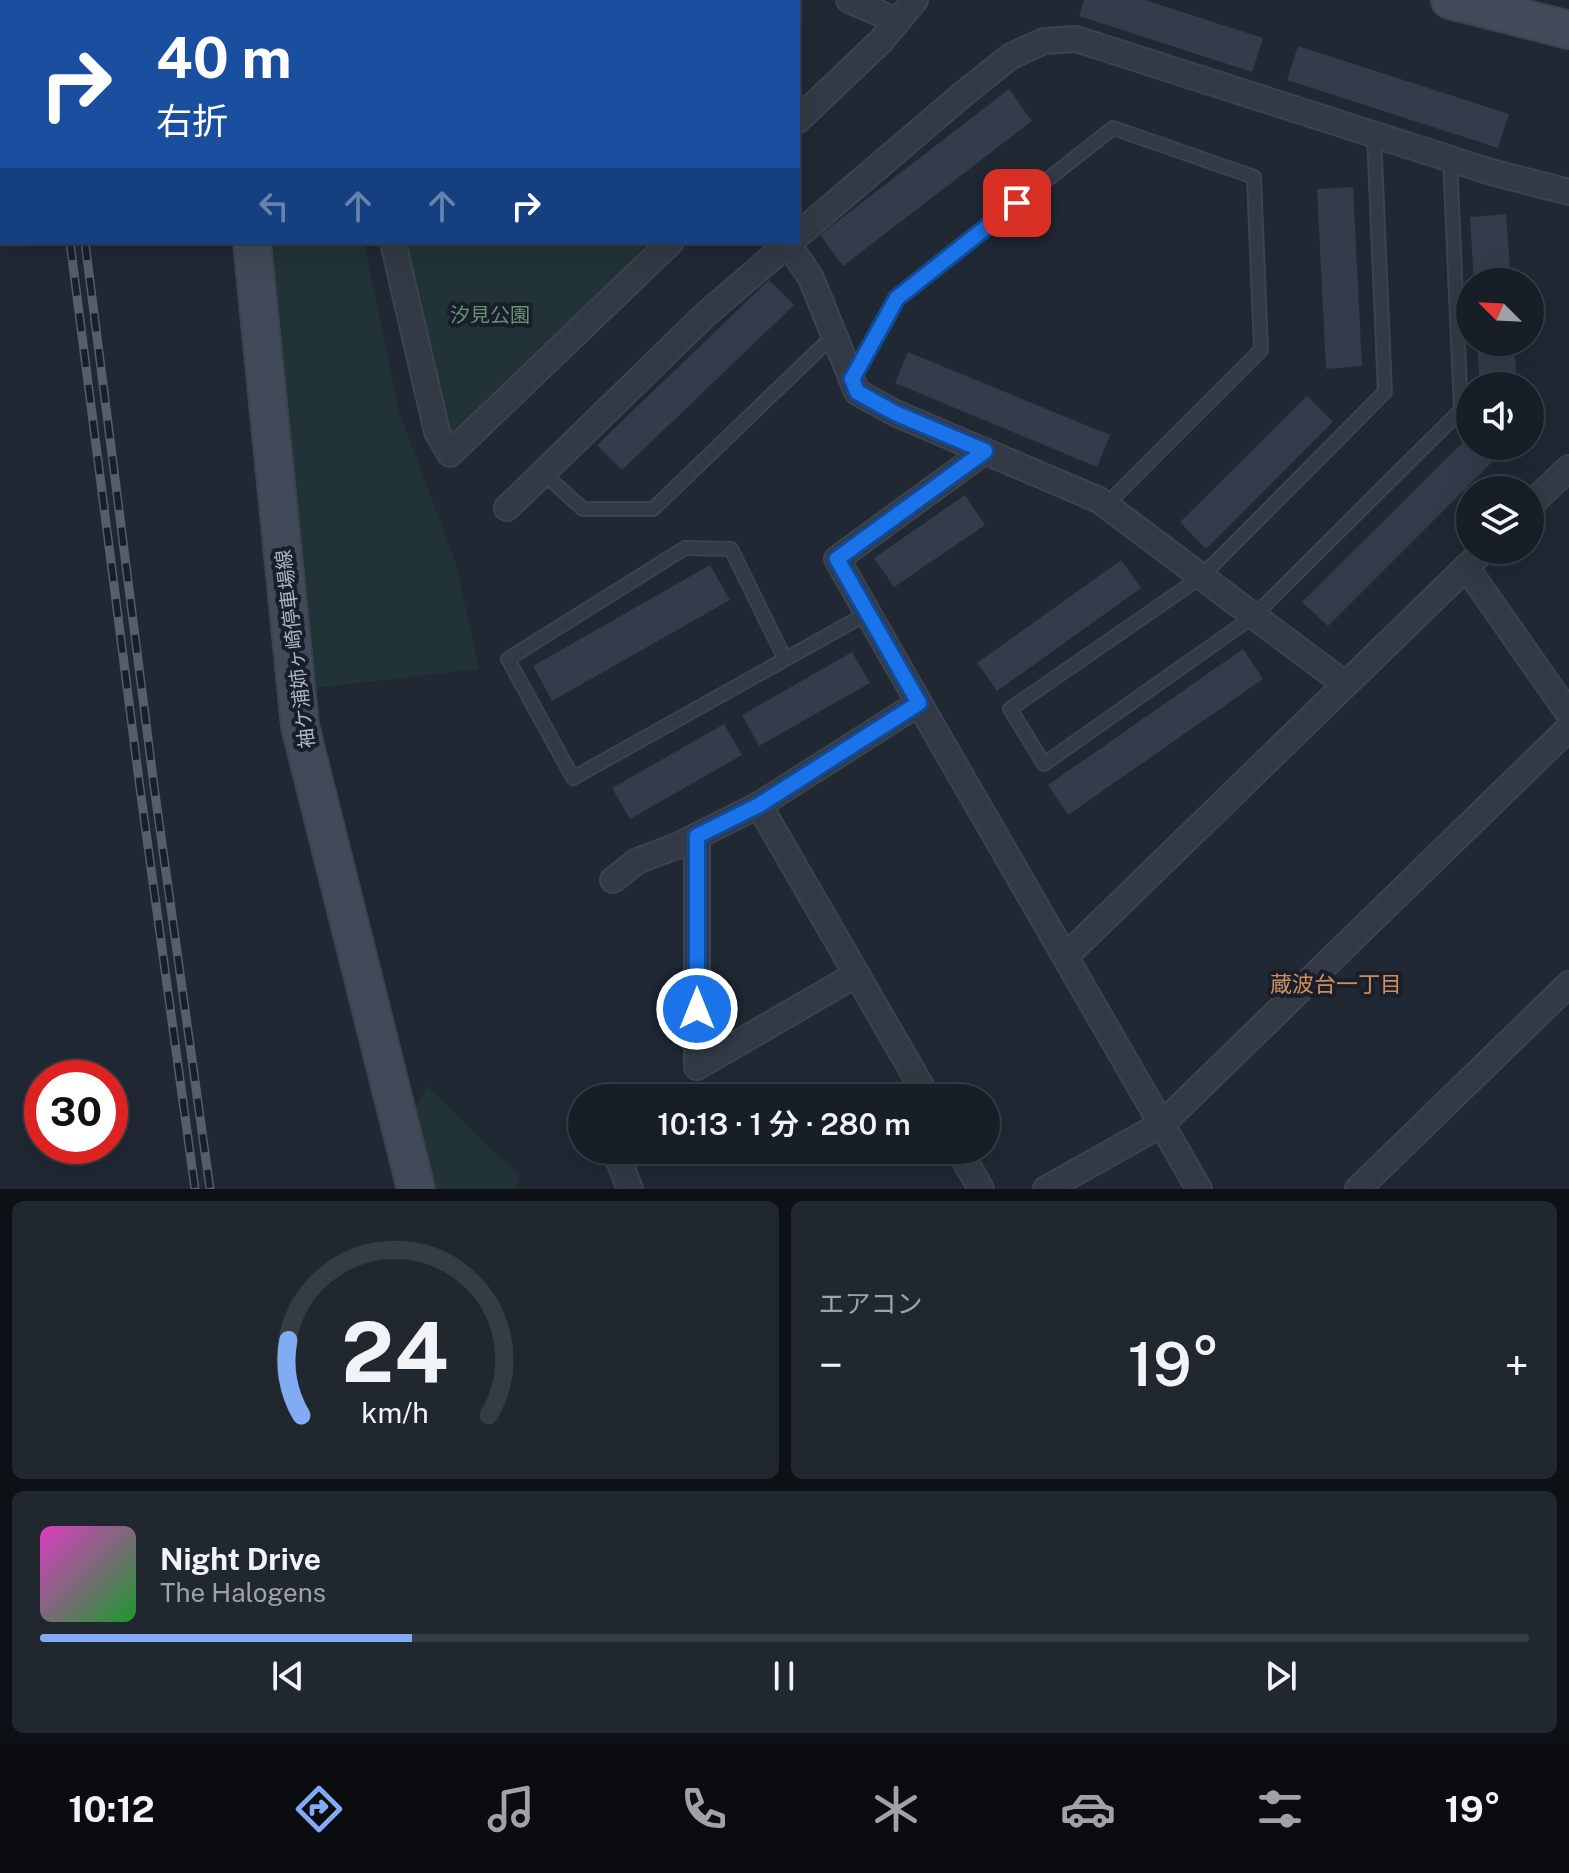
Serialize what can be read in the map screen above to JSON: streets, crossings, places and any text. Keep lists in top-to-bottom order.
{
  "streets": {
    "main road": ["袖ケ浦姉ヶ崎停車場線"]
  },
  "districts": ["蔵波台一丁目"],
  "parks": ["汐見公園"],
  "north": "top left",
  "page": {
    "turn": ["40 m", "右折"],
    "limit": "30",
    "trip": "10:13 · 1 分 · 280 m",
    "tile": "エアコン",
    "heat": ["−", "19°", "+"],
    "song": ["Night Drive", "The Halogens"],
    "tabs": ["10:12", "19°"],
    "gauge": ["24", "km/h"]
  }
}
